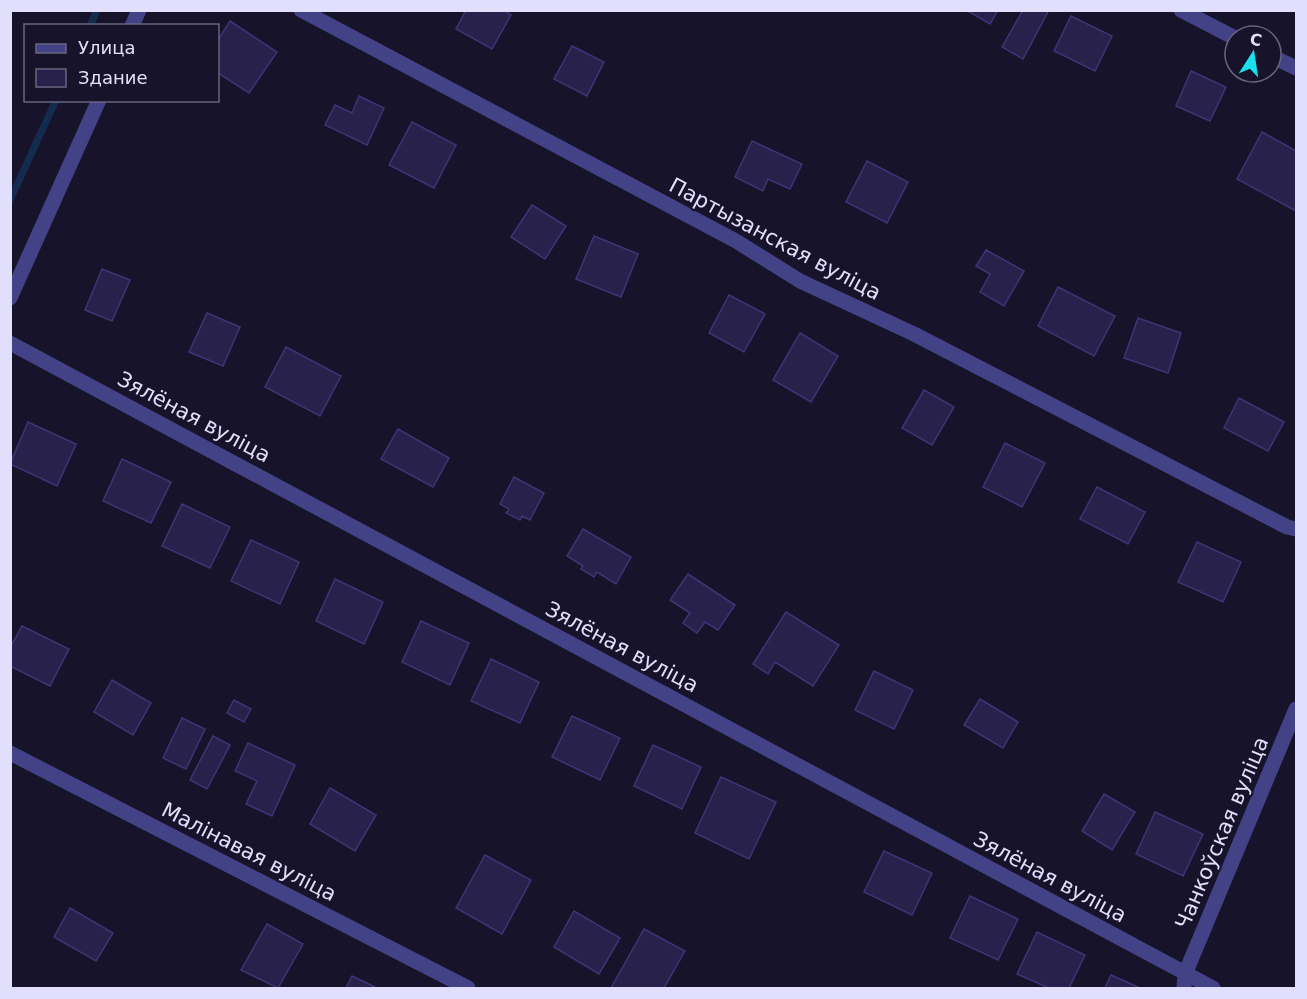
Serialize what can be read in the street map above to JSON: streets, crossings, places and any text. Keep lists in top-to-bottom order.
{
  "streets": {
    "street": [
      "Партызанская вуліца",
      "Зялёная вуліца",
      "Чанкоўская вуліца",
      "Малінавая вуліца"
    ]
  },
  "crossings": [
    ["Зялёная вуліца", "Чанкоўская вуліца"]
  ],
  "legend": ["Улица", "Здание"],
  "north": "top"
}
